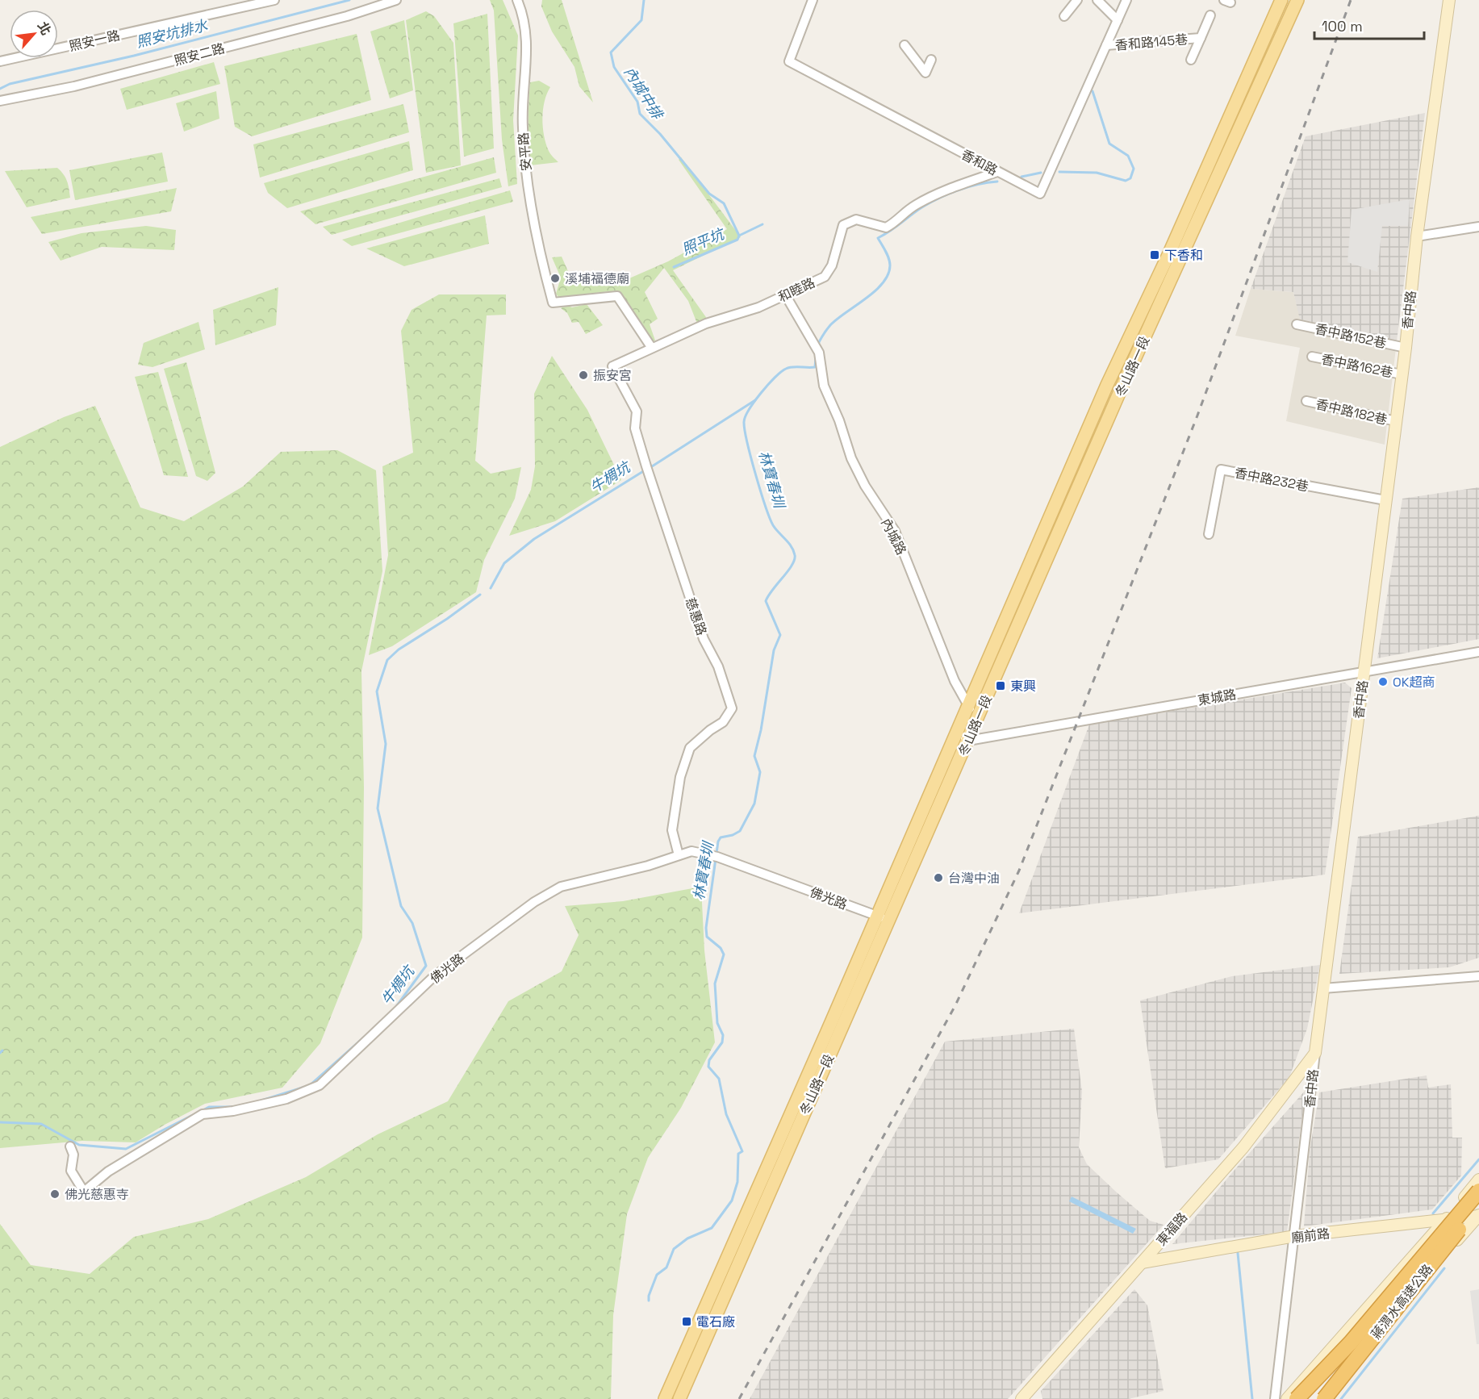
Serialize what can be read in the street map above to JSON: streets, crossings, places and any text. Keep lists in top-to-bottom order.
{
  "streets": {
    "highway": ["蔣渭水高速公路"],
    "main road": ["冬山路一段"],
    "street": [
      "照安一路",
      "香和路145巷",
      "照安二路",
      "安平路",
      "香和路",
      "和睦路",
      "香中路",
      "香中路152巷",
      "香中路162巷",
      "香中路182巷",
      "香中路232巷",
      "內城路",
      "慈惠路",
      "東城路",
      "佛光路",
      "東福路",
      "廟前路"
    ]
  },
  "crossings": [
    ["香和路145巷", "香和路"],
    ["安平路", "和睦路"],
    ["香和路", "和睦路"],
    ["和睦路", "內城路"],
    ["和睦路", "慈惠路"],
    ["香中路", "香中路152巷"],
    ["香中路", "香中路162巷"],
    ["香中路", "香中路182巷"],
    ["香中路", "香中路232巷"],
    ["香中路", "東城路"],
    ["香中路", "東福路"],
    ["香中路", "廟前路"],
    ["冬山路一段", "內城路"],
    ["冬山路一段", "東城路"],
    ["冬山路一段", "佛光路"],
    ["慈惠路", "佛光路"],
    ["東福路", "廟前路"],
    ["廟前路", "蔣渭水高速公路"]
  ],
  "water": [
    "照安坑排水",
    "內城中排",
    "照平坑",
    "牛椆坑",
    "林寶春圳"
  ],
  "places": {
    "transit": ["下香和", "東興", "電石廠"],
    "other": [
      "溪埔福德廟",
      "振安宮",
      "OK超商",
      "台灣中油",
      "佛光慈惠寺"
    ]
  },
  "scale_bar": "100 m",
  "north": "top right"
}
